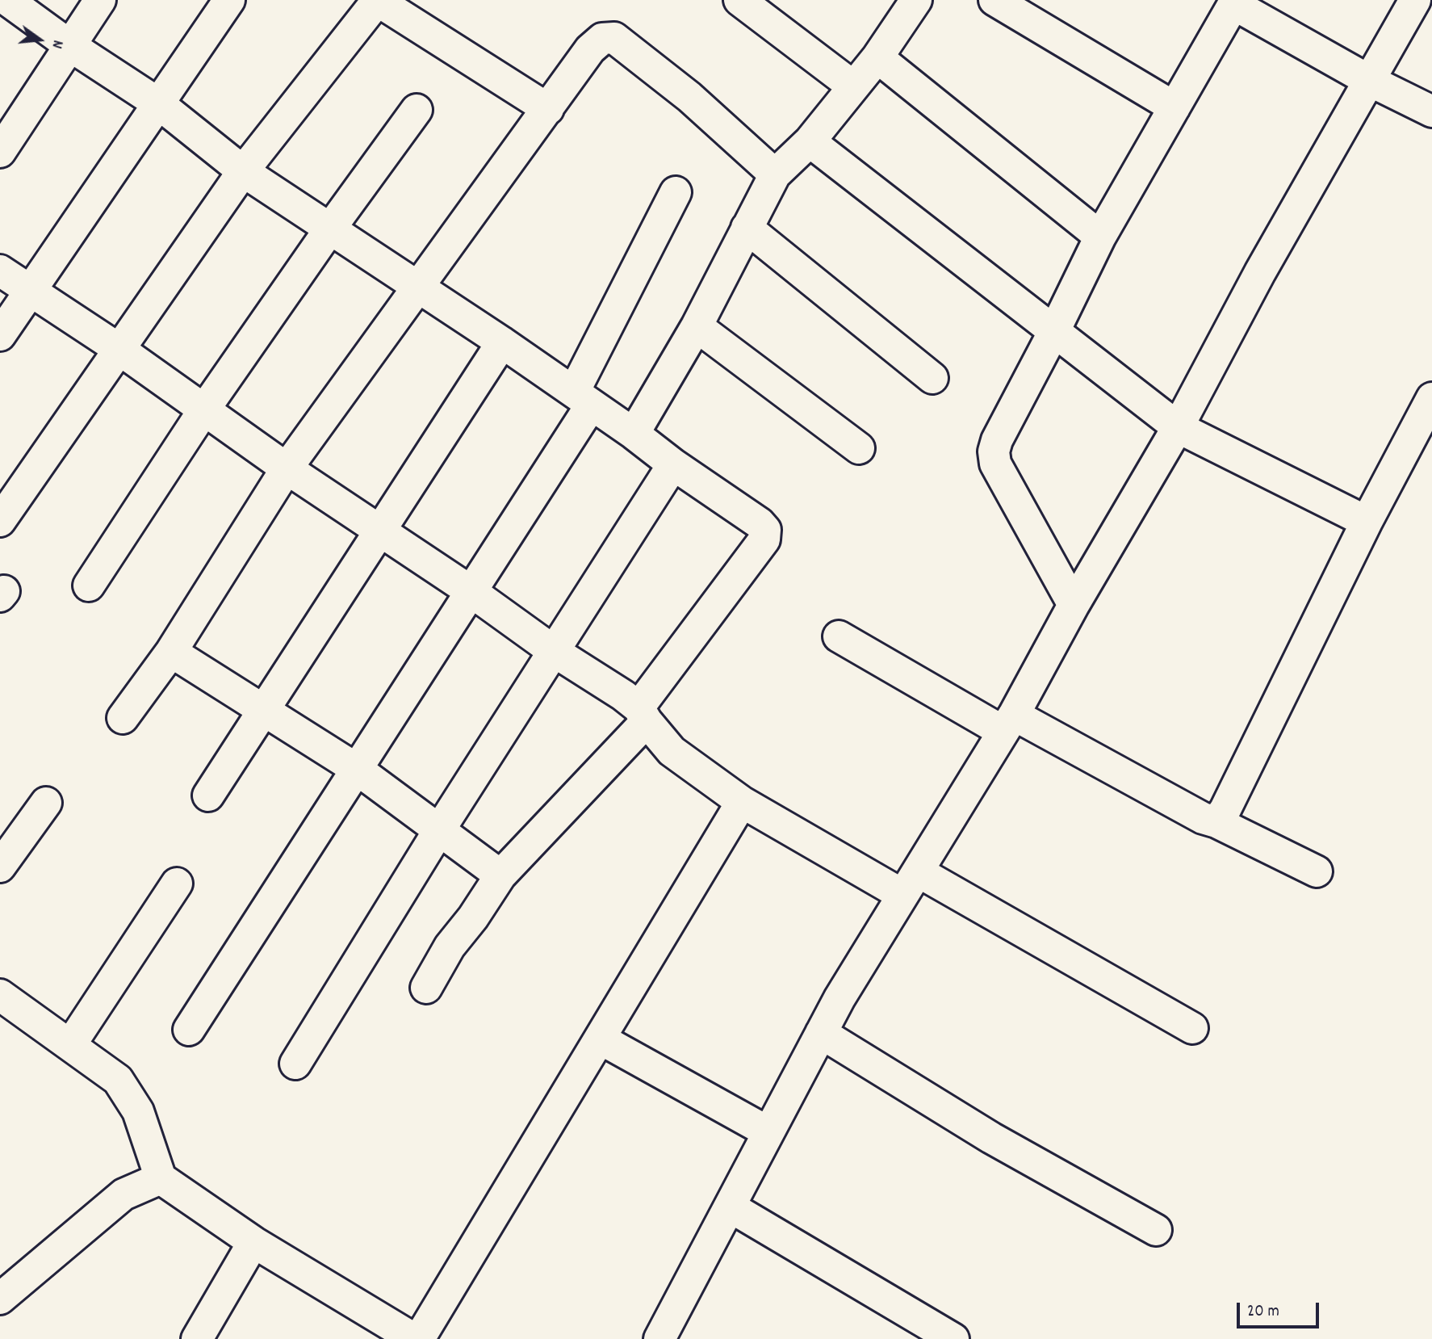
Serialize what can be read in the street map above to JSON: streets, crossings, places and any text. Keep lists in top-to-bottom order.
{
  "scale_bar": "20 m",
  "north": "right"
}
